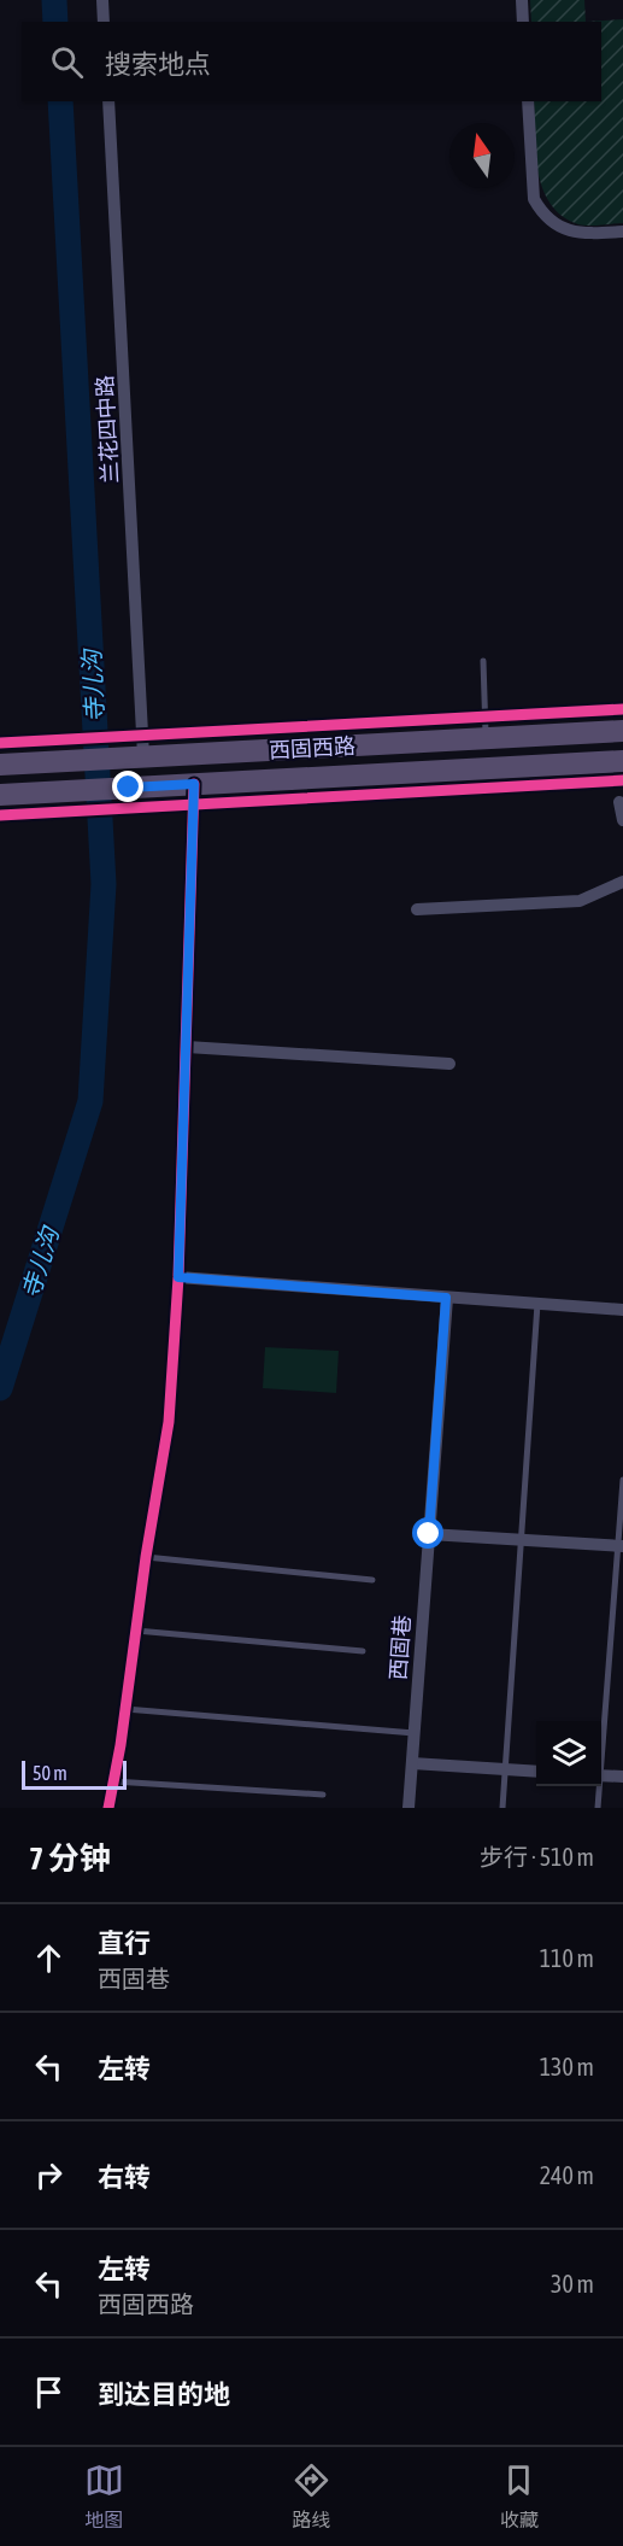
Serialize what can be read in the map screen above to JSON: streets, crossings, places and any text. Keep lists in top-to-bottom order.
{
  "streets": {
    "main road": ["西固西路"],
    "street": ["兰花四中路", "西固巷"]
  },
  "crossings": [
    ["兰花四中路", "西固西路"]
  ],
  "water": ["寺儿沟"],
  "scale_bar": "50 m",
  "north": "top",
  "page": {
    "search": "搜索地点",
    "scale": "50 m",
    "heading": ["7 分钟", "步行 · 510 m"],
    "list": [
      ["直行", "西固巷", "110 m"],
      ["左转", "130 m"],
      ["右转", "240 m"],
      ["左转", "西固西路", "30 m"],
      "到达目的地"
    ],
    "nav": ["地图", "路线", "收藏"]
  }
}
